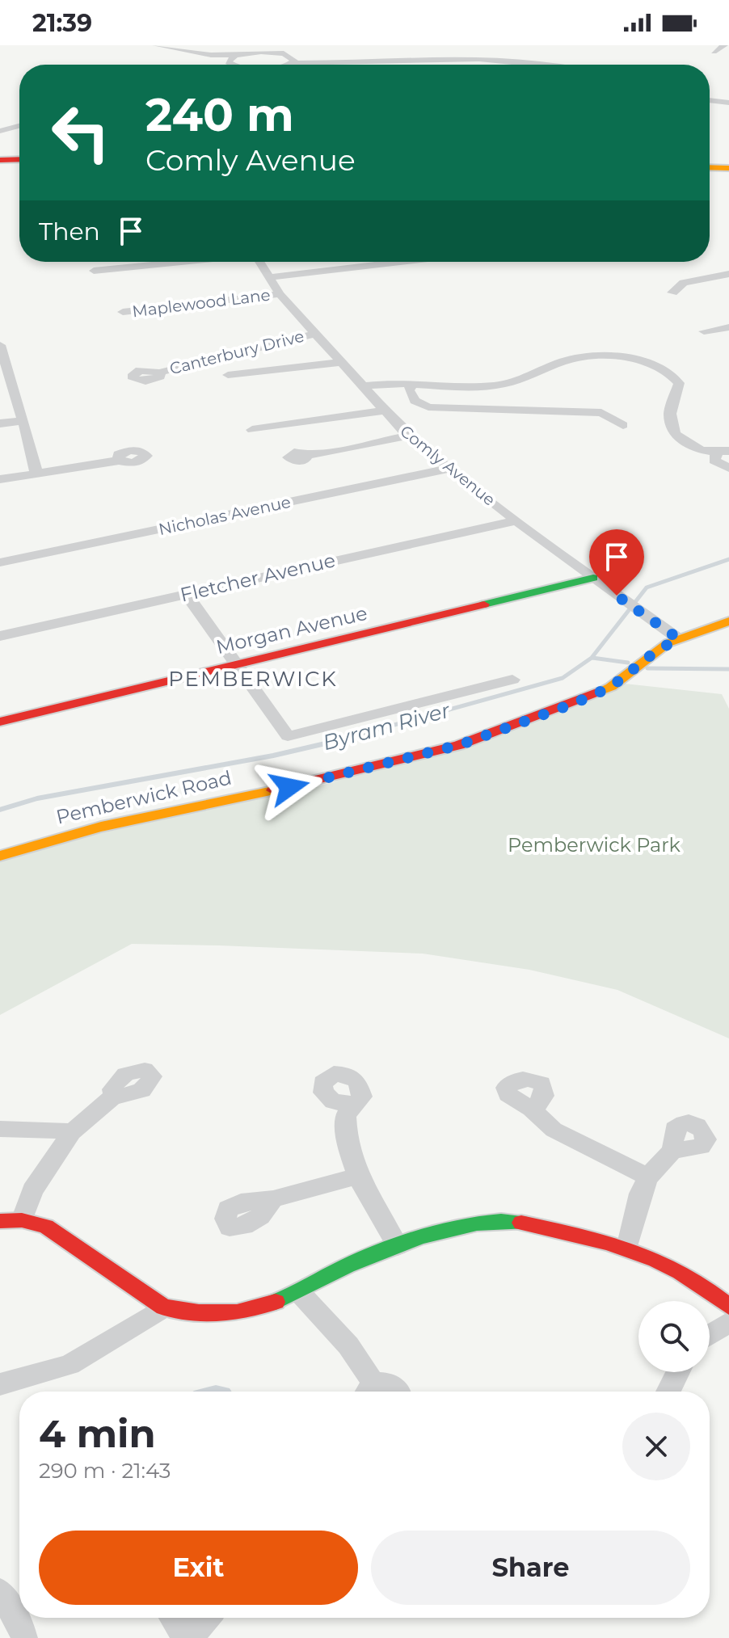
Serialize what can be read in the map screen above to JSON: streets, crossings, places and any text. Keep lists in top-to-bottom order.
{
  "streets": {
    "street": [
      "Maplewood Lane",
      "Canterbury Drive",
      "Comly Avenue",
      "Nicholas Avenue",
      "Fletcher Avenue",
      "Morgan Avenue",
      "Pemberwick Road"
    ]
  },
  "crossings": [
    ["Maplewood Lane", "Comly Avenue"],
    ["Canterbury Drive", "Comly Avenue"],
    ["Comly Avenue", "Nicholas Avenue"],
    ["Comly Avenue", "Fletcher Avenue"],
    ["Comly Avenue", "Morgan Avenue"],
    ["Comly Avenue", "Pemberwick Road"]
  ],
  "districts": ["PEMBERWICK"],
  "water": ["Byram River"],
  "parks": ["Pemberwick Park"],
  "page": {
    "status": "21:39",
    "turn": ["240 m", "Comly Avenue"],
    "then": "Then",
    "heading": ["4 min", "290 m · 21:43"],
    "buttons": ["Exit", "Share"]
  }
}
